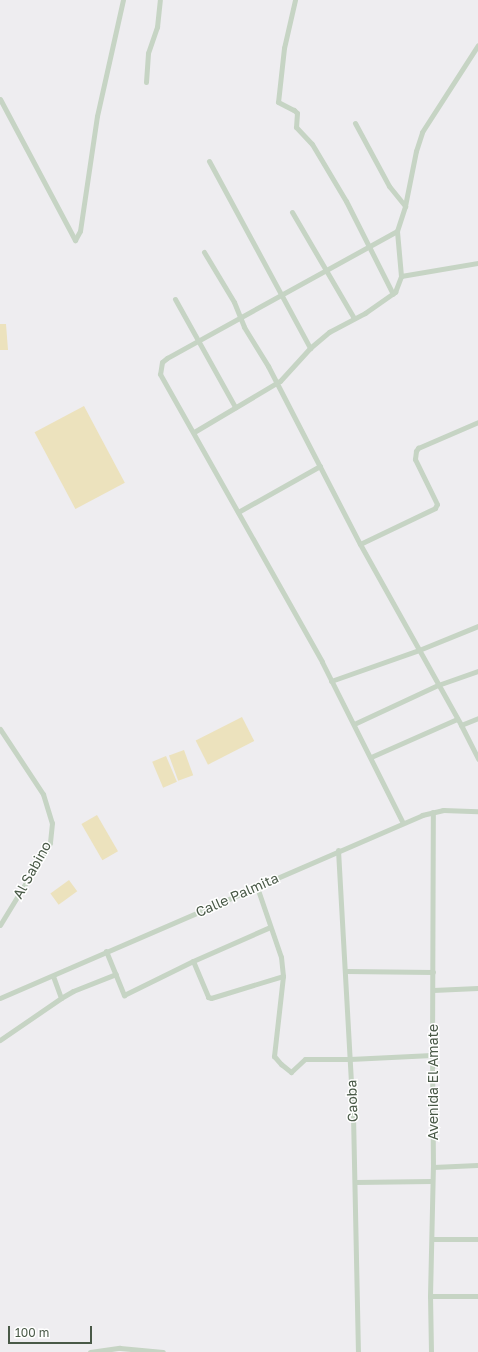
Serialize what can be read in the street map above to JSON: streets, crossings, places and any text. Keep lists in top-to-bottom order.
{
  "streets": {
    "street": [
      "Al Sabino",
      "Calle Palmita",
      "Avenida El Amate",
      "Caoba"
    ]
  },
  "crossings": [
    ["Calle Palmita", "Avenida El Amate"],
    ["Calle Palmita", "Caoba"]
  ],
  "scale_bar": "100 m"
}
